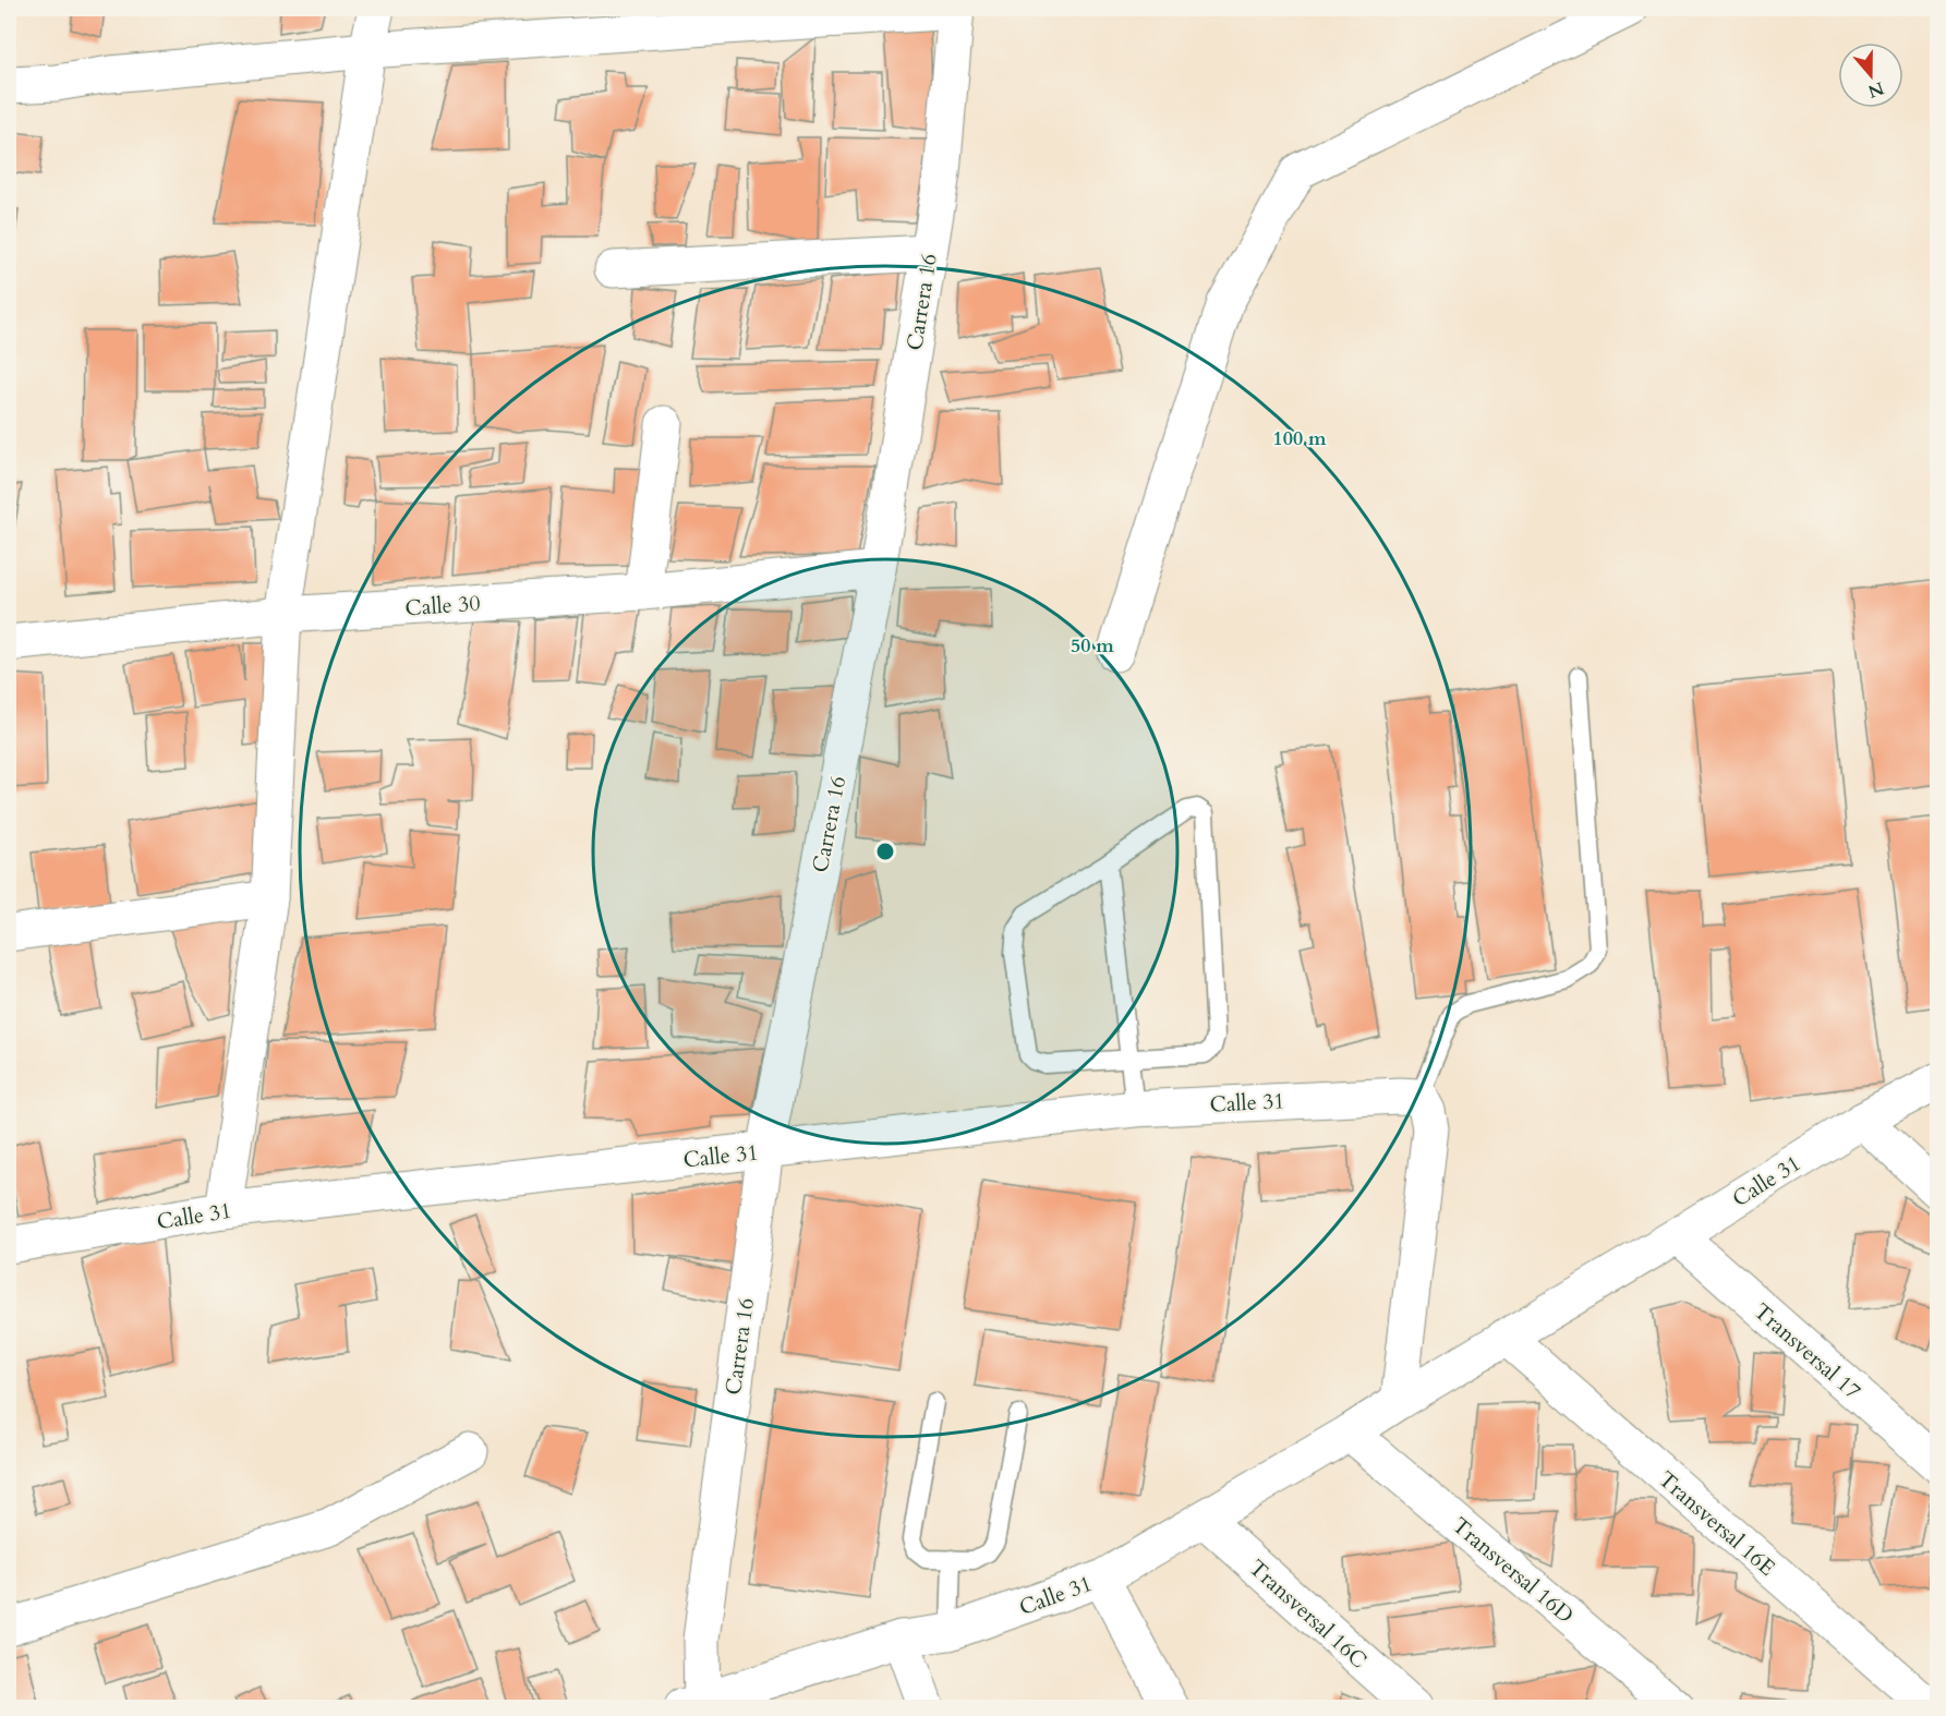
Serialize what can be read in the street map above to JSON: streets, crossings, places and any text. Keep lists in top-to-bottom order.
{
  "streets": {
    "street": [
      "Carrera 16",
      "Calle 30",
      "Calle 31",
      "Transversal 17",
      "Transversal 16E",
      "Transversal 16D",
      "Transversal 16C"
    ]
  },
  "crossings": [
    ["Carrera 16", "Calle 30"],
    ["Carrera 16", "Calle 31"],
    ["Calle 31", "Transversal 17"],
    ["Calle 31", "Transversal 16E"],
    ["Calle 31", "Transversal 16D"],
    ["Calle 31", "Transversal 16C"]
  ],
  "north": "bottom",
  "rings": ["100 m", "50 m"]
}
